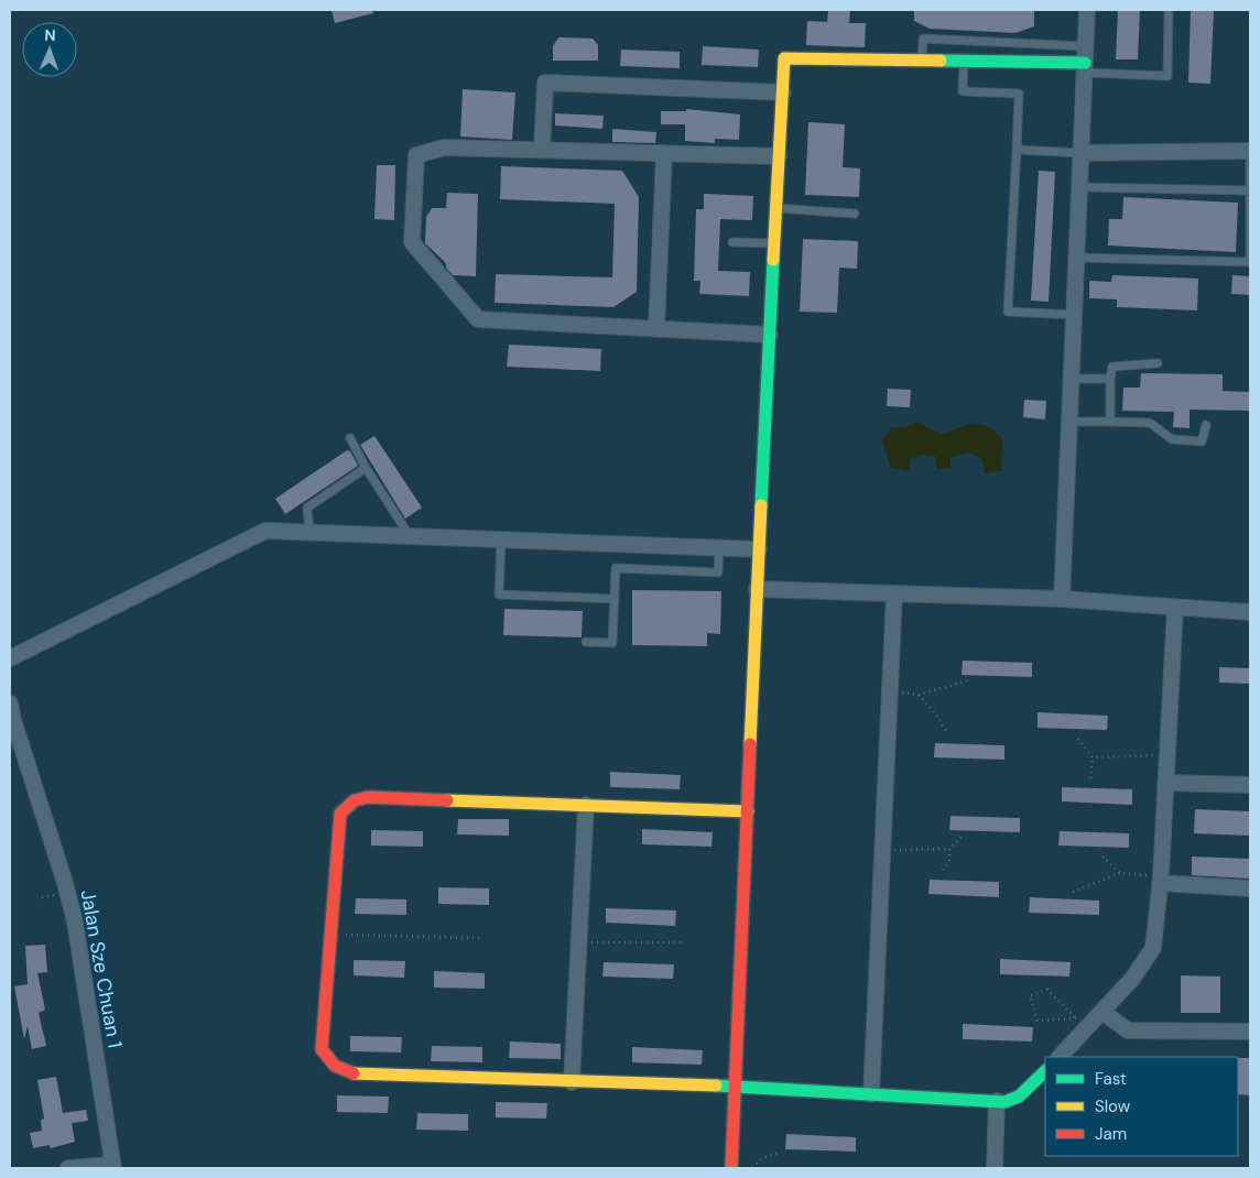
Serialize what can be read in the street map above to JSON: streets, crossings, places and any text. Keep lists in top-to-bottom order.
{
  "streets": {
    "street": ["Jalan Sze Chuan 1"]
  },
  "legend": ["Fast", "Slow", "Jam"],
  "north": "top"
}
